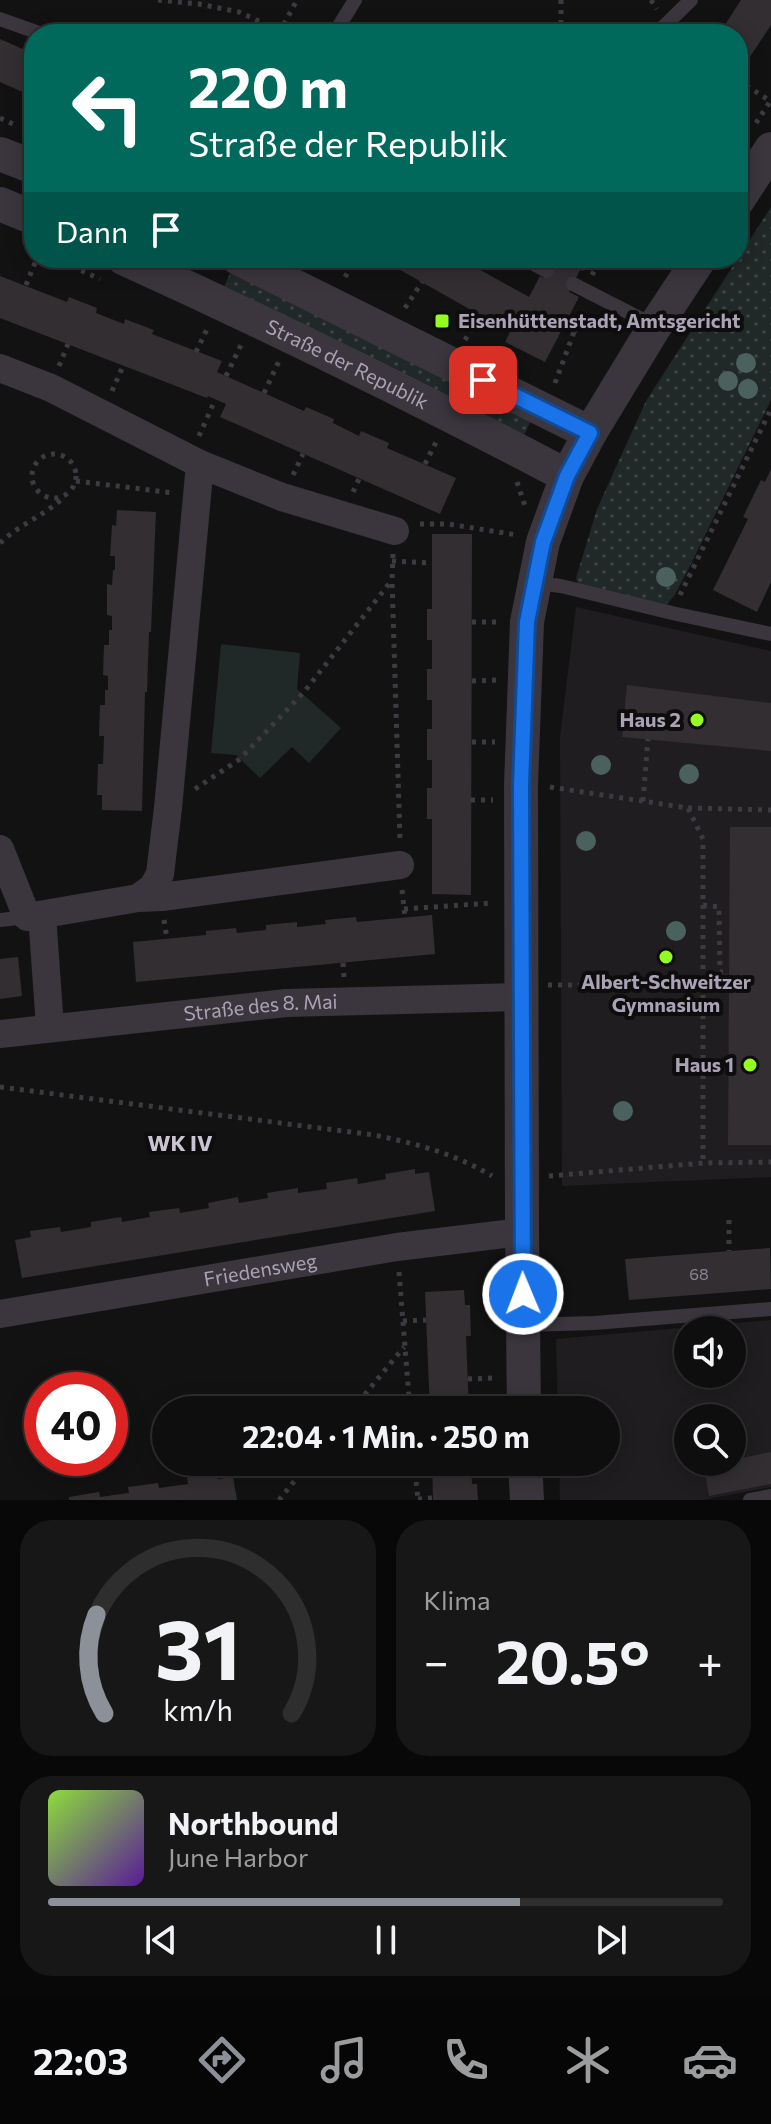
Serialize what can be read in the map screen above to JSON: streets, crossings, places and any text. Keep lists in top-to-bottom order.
{
  "streets": {
    "street": ["Straße der Republik", "Straße des 8. Mai", "Friedensweg"]
  },
  "districts": ["WK IV"],
  "places": {
    "transit": ["Eisenhüttenstadt, Amtsgericht"],
    "other": ["Haus 2", "Albert-Schweitzer Gymnasium", "Haus 1"]
  },
  "house_numbers": ["68"],
  "page": {
    "turn": ["220 m", "Straße der Republik"],
    "then": "Dann",
    "limit": "40",
    "trip": "22:04 · 1 Min. · 250 m",
    "tile": "Klima",
    "heat": ["−", "20.5°", "+"],
    "song": ["Northbound", "June Harbor"],
    "tabs": "22:03",
    "gauge": ["31", "km/h"]
  }
}
